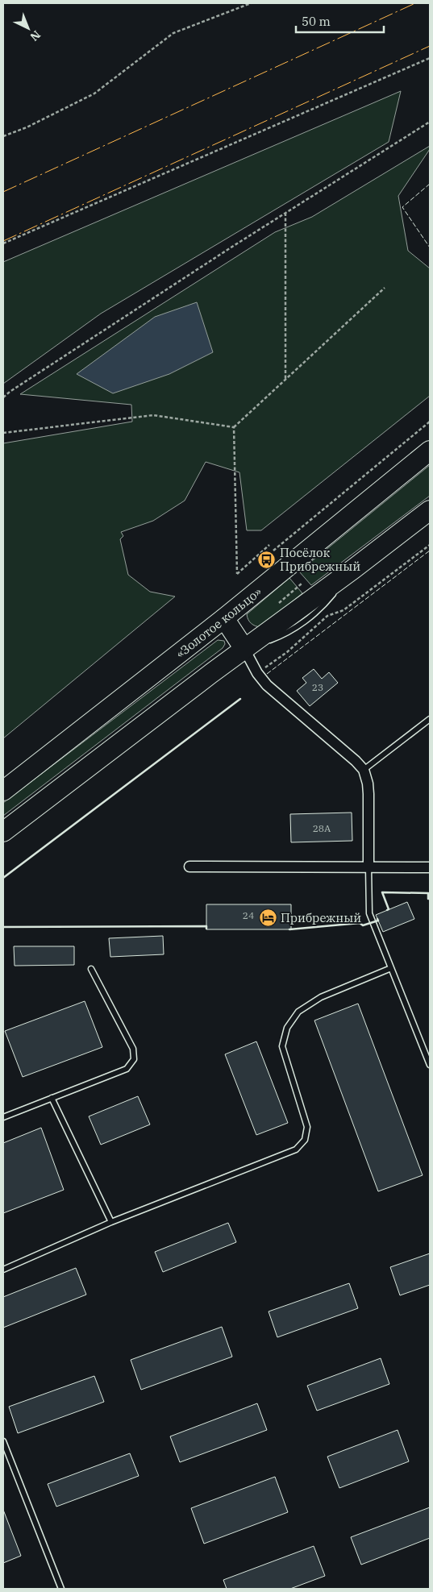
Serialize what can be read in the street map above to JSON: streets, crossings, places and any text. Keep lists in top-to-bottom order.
{
  "streets": {
    "highway": ["«Золотое кольцо»"]
  },
  "places": {
    "bus stop": ["Посёлок Прибрежный"],
    "hotel": ["Прибрежный"]
  },
  "house_numbers": ["23", "28А", "24"],
  "scale_bar": "50 m",
  "north": "bottom right"
}
